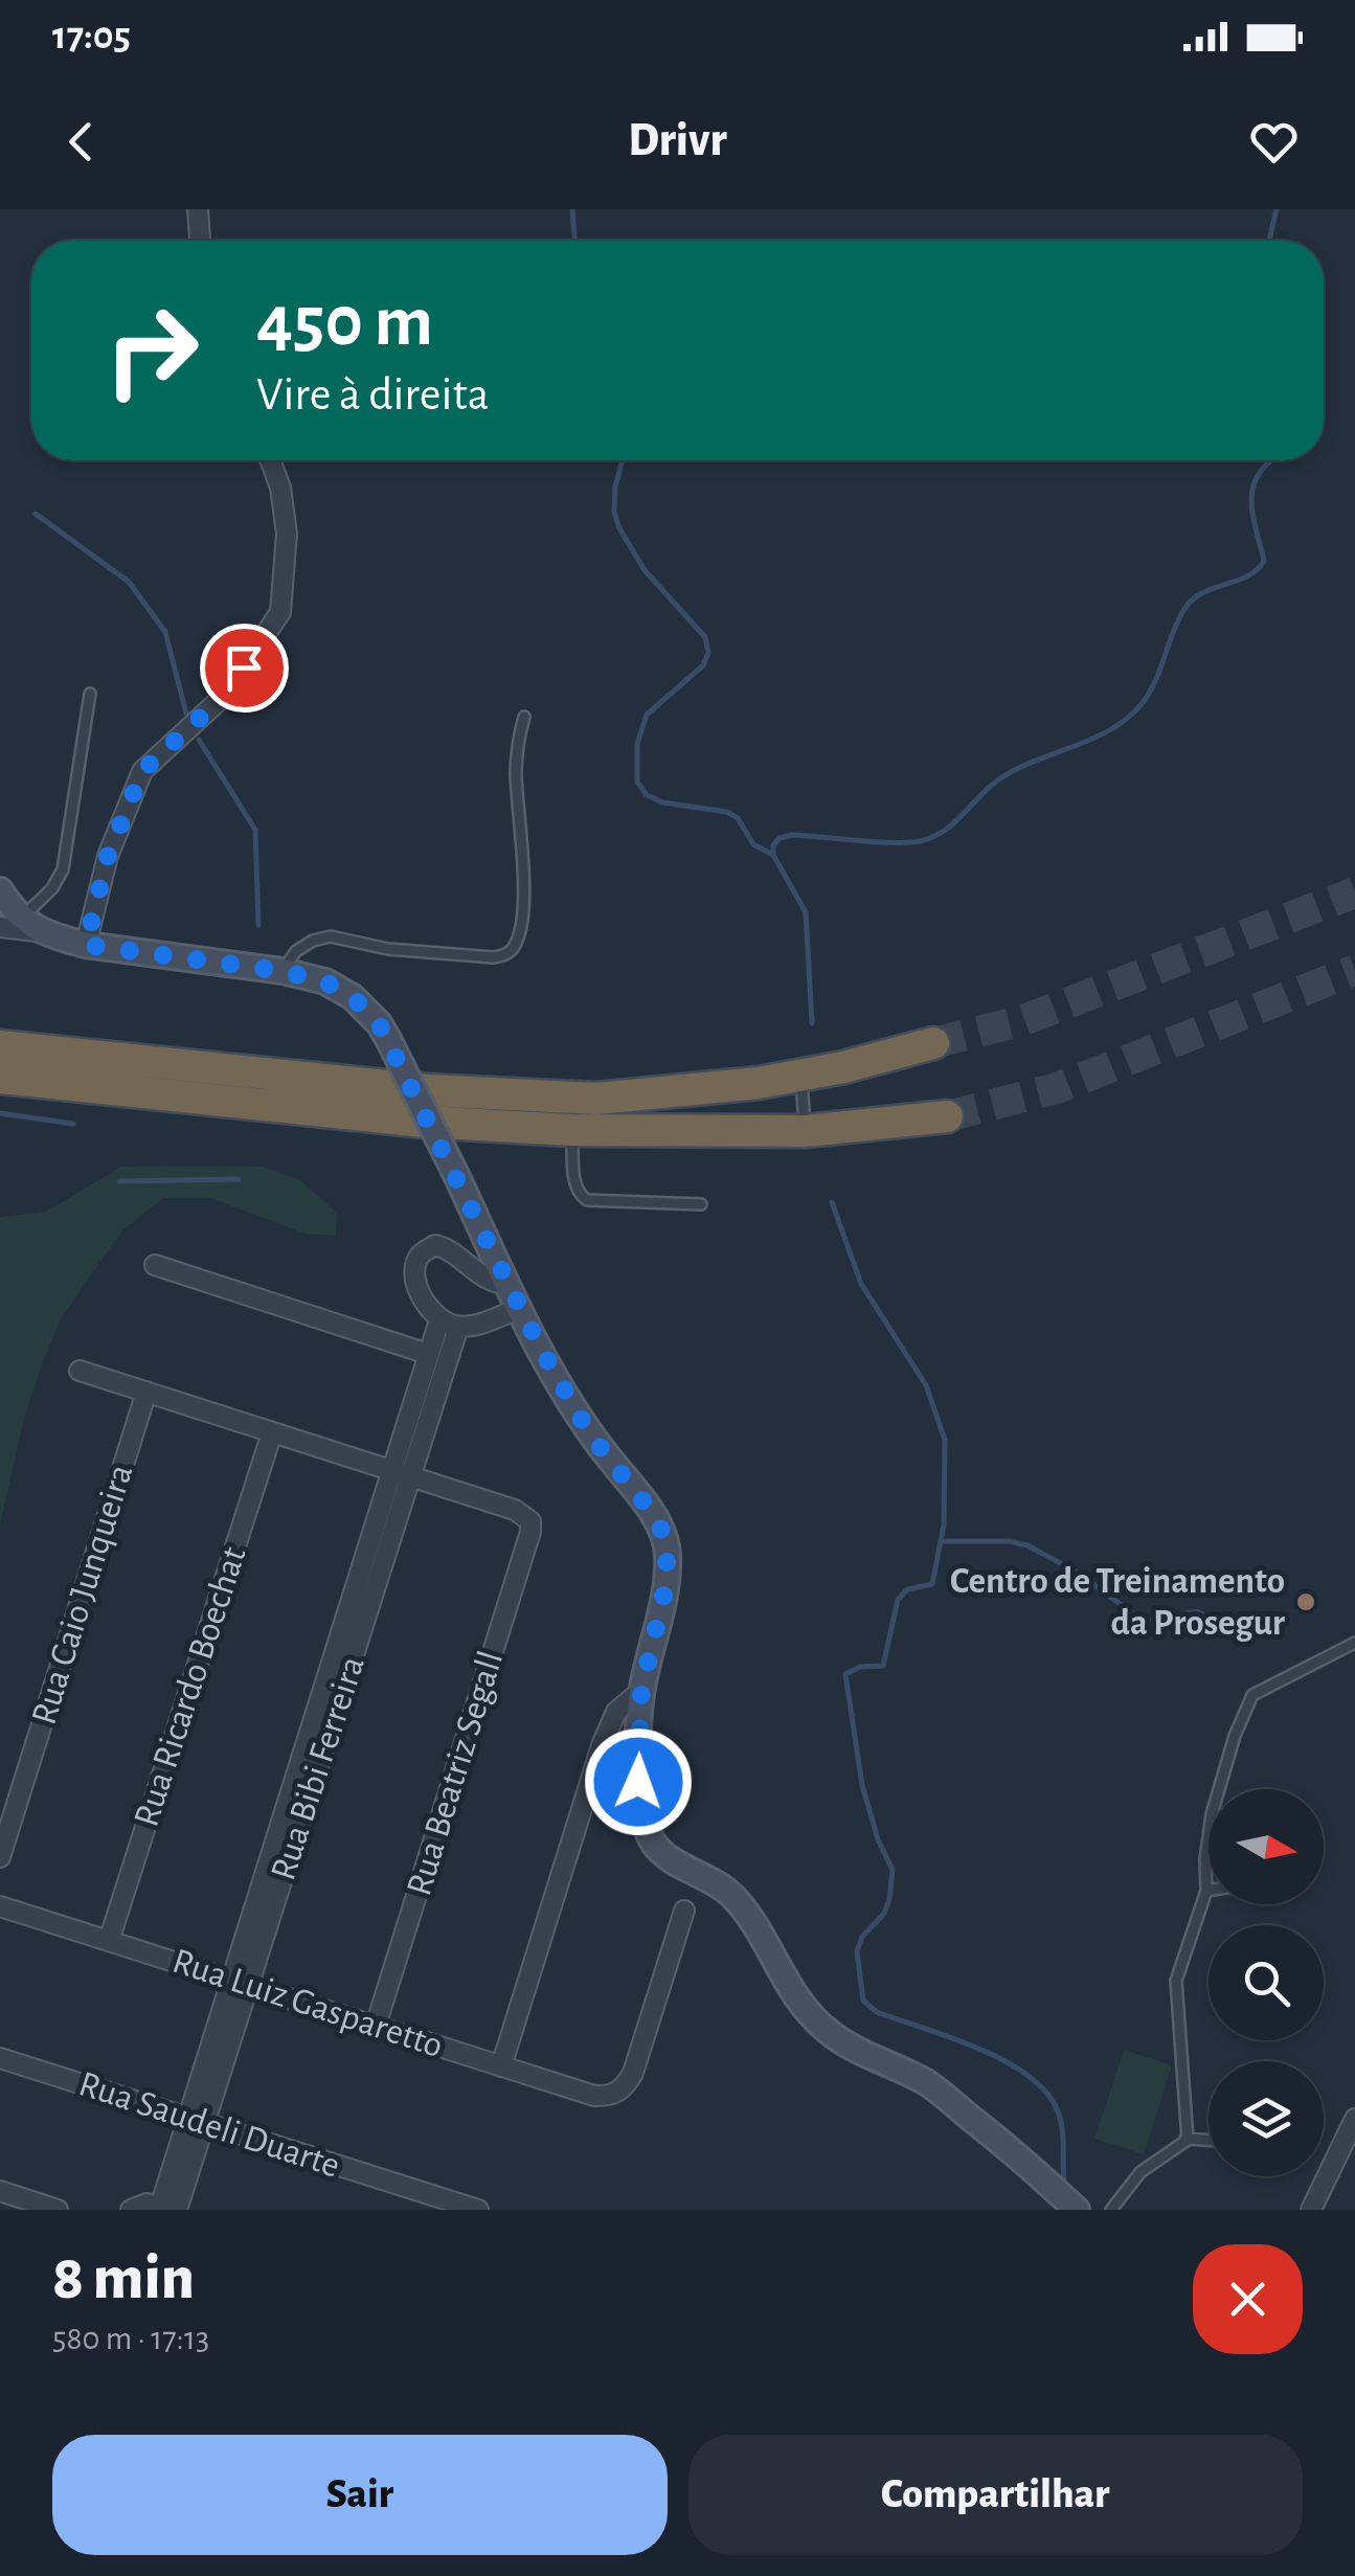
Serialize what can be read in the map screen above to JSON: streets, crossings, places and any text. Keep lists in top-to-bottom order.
{
  "streets": {
    "street": [
      "Rua Caio Junqueira",
      "Rua Ricardo Boechat",
      "Rua Bibi Ferreira",
      "Rua Beatriz Segall",
      "Rua Luiz Gasparetto",
      "Rua Saudeli Duarte"
    ]
  },
  "crossings": [
    ["Rua Ricardo Boechat", "Rua Luiz Gasparetto"],
    ["Rua Bibi Ferreira", "Rua Beatriz Segall"],
    ["Rua Bibi Ferreira", "Rua Luiz Gasparetto"],
    ["Rua Bibi Ferreira", "Rua Saudeli Duarte"],
    ["Rua Beatriz Segall", "Rua Luiz Gasparetto"]
  ],
  "places": ["Centro de Treinamento da Prosegur"],
  "north": "right",
  "page": {
    "status": "17:05",
    "header": "Drivr",
    "turn": ["450 m", "Vire à direita"],
    "heading": ["8 min", "580 m · 17:13"],
    "buttons": ["Sair", "Compartilhar"]
  }
}
